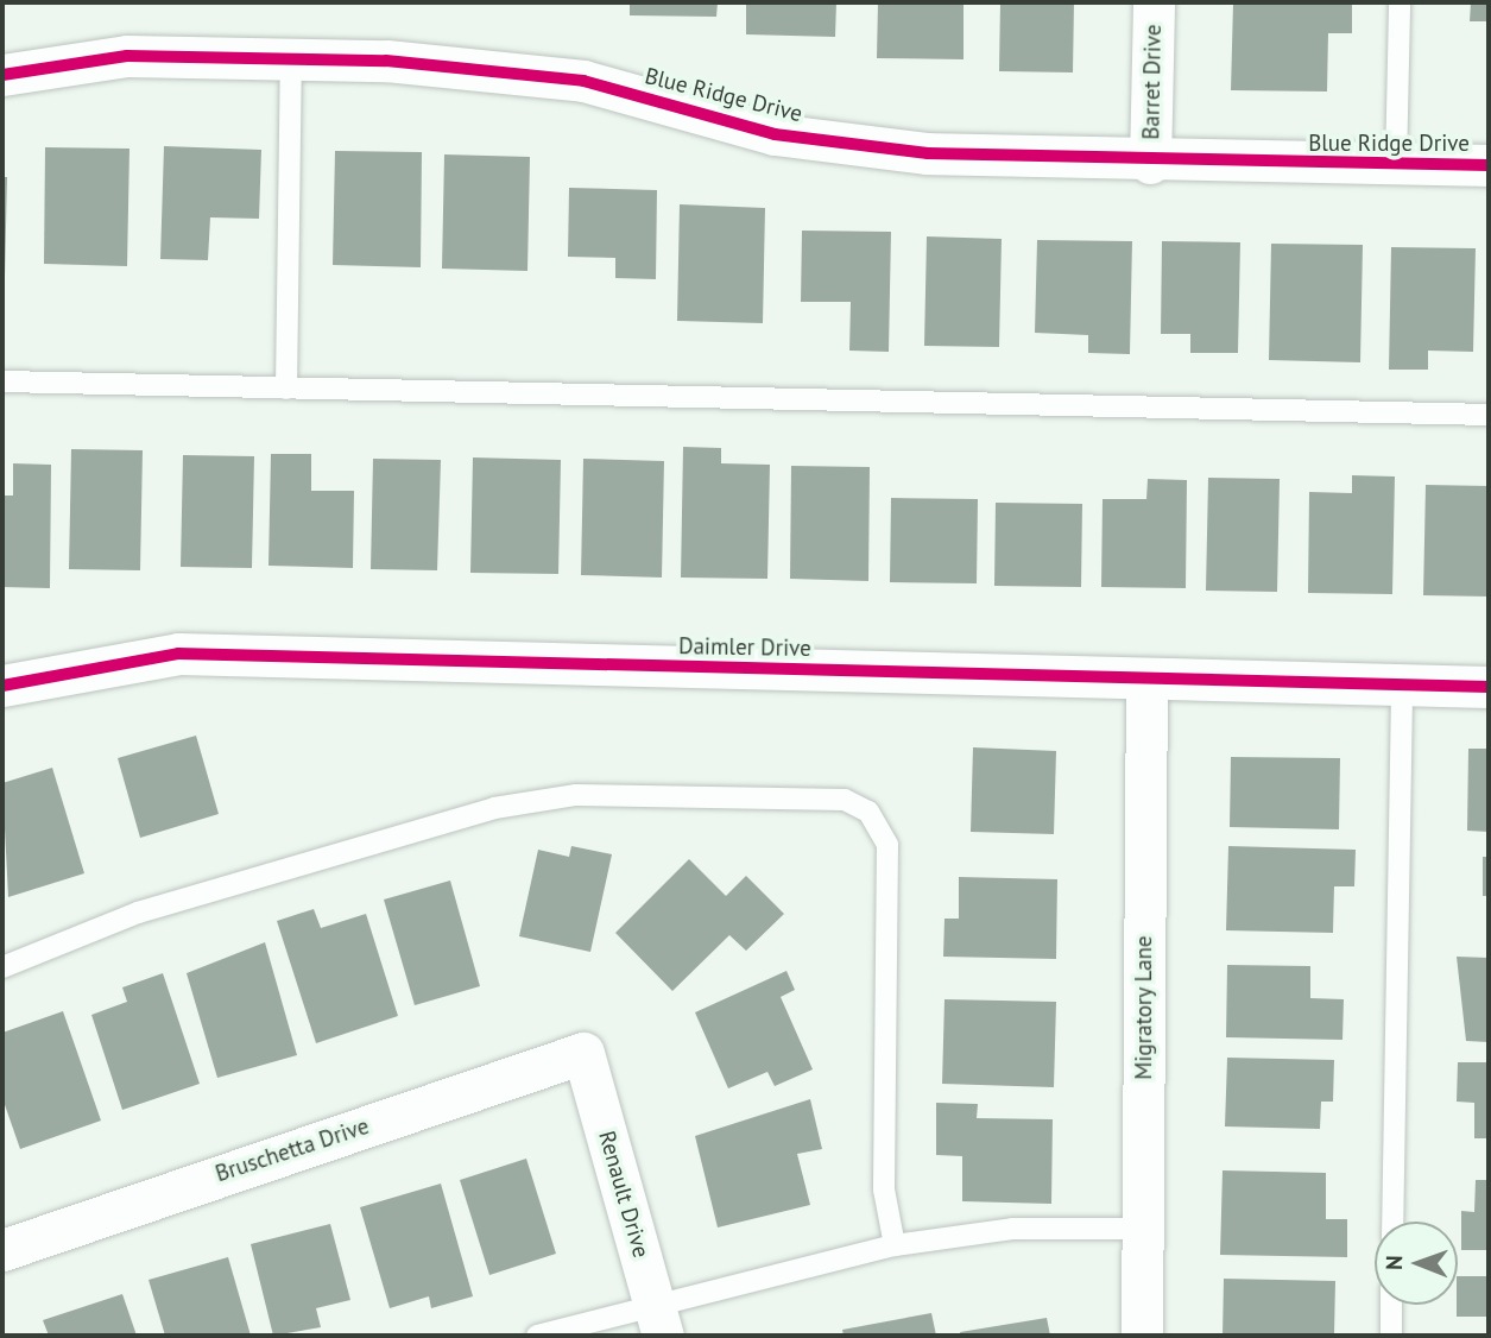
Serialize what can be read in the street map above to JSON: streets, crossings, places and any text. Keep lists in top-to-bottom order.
{
  "streets": {
    "street": [
      "Barret Drive",
      "Blue Ridge Drive",
      "Daimler Drive",
      "Migratory Lane",
      "Bruschetta Drive",
      "Renault Drive"
    ]
  },
  "crossings": [
    ["Barret Drive", "Blue Ridge Drive"],
    ["Daimler Drive", "Migratory Lane"],
    ["Bruschetta Drive", "Renault Drive"]
  ],
  "north": "left"
}
